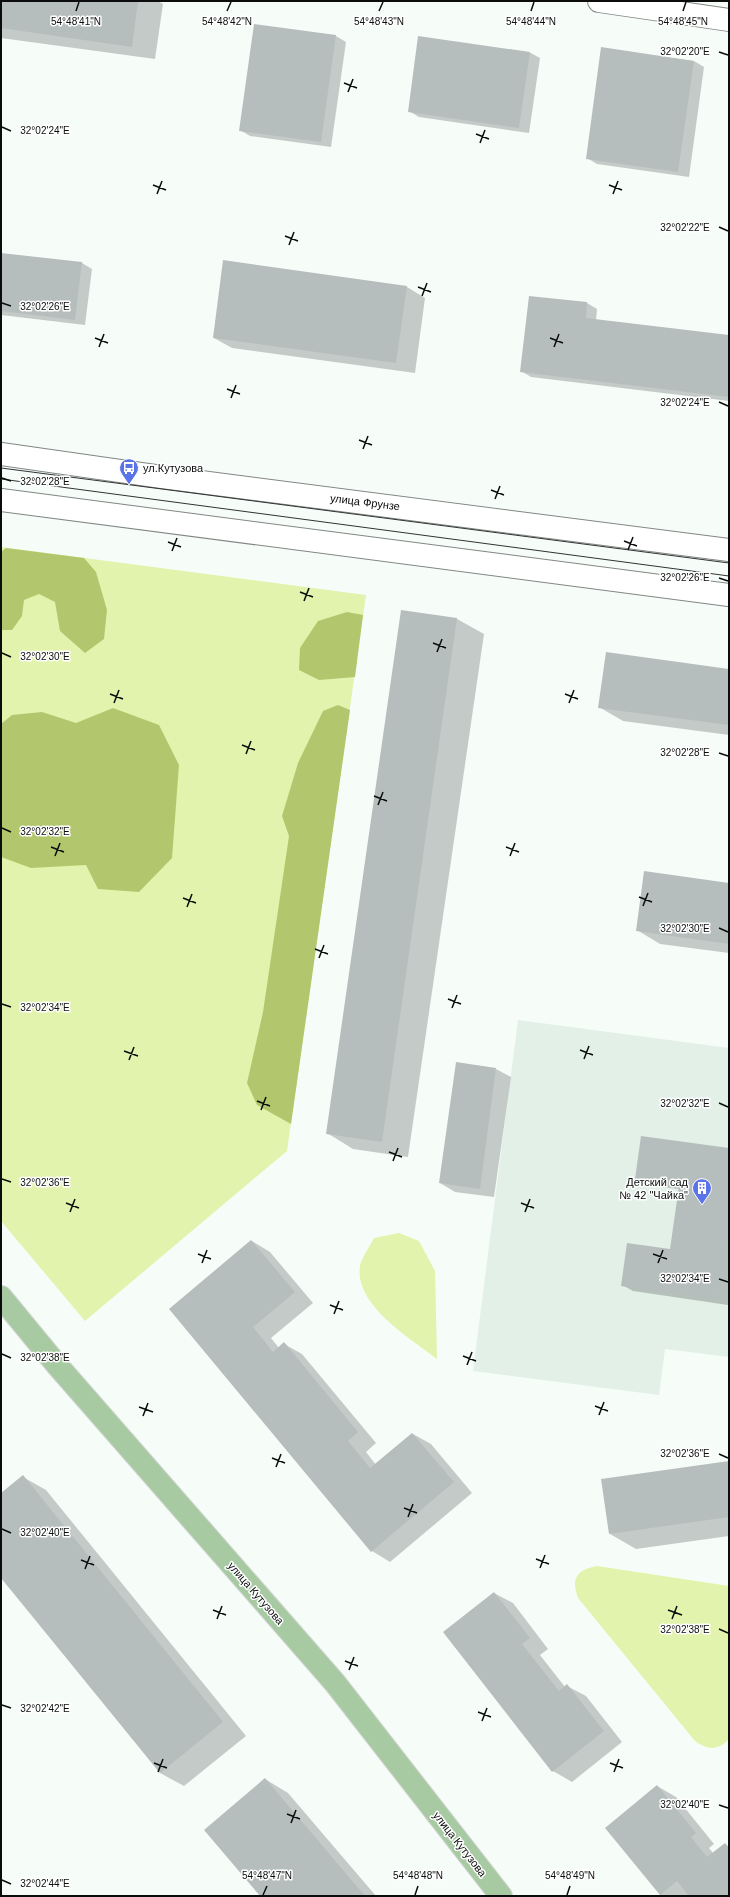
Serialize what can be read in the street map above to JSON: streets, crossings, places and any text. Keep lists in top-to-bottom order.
{
  "streets": {
    "main road": ["улица Фрунзе", "улица Кутузова"]
  },
  "places": {
    "bus stop": ["ул.Кутузова"],
    "building": ["Детский сад № 42 \"Чайка\""]
  },
  "coordinates": [
    "54°48'41\"N",
    "54°48'42\"N",
    "54°48'43\"N",
    "54°48'44\"N",
    "54°48'45\"N",
    "32°02'20\"E",
    "32°02'24\"E",
    "32°02'22\"E",
    "32°02'26\"E",
    "32°02'28\"E",
    "32°02'30\"E",
    "32°02'32\"E",
    "32°02'34\"E",
    "32°02'36\"E",
    "32°02'38\"E",
    "32°02'40\"E",
    "32°02'42\"E",
    "54°48'47\"N",
    "54°48'48\"N",
    "54°48'49\"N",
    "32°02'44\"E"
  ]
}
